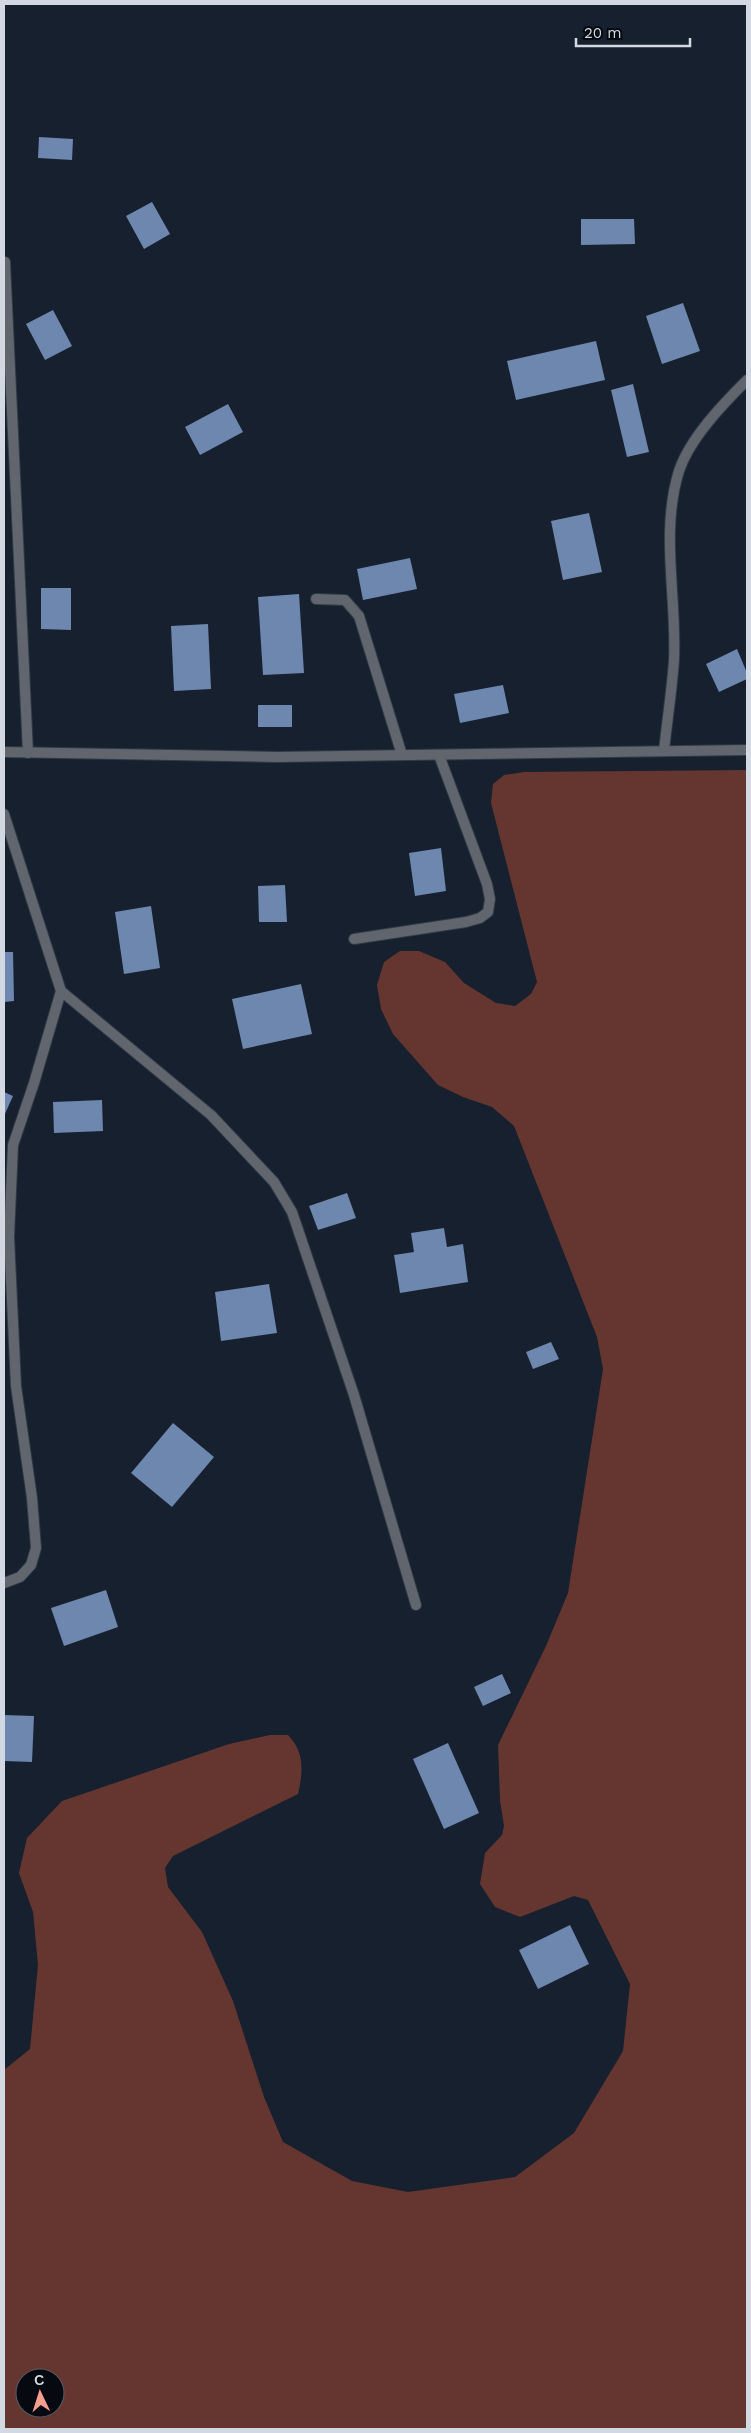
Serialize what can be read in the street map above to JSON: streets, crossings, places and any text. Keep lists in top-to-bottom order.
{
  "scale_bar": "20 m",
  "north": "top"
}
